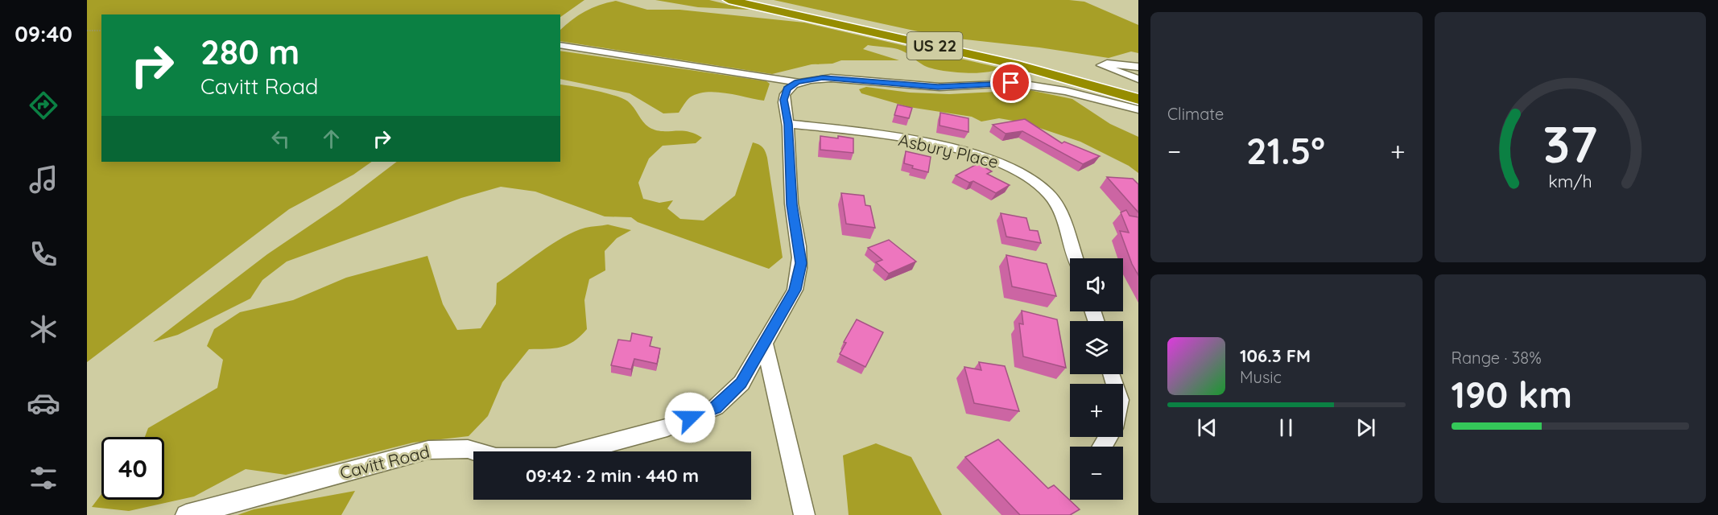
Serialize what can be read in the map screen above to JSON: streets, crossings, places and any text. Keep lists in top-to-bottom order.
{
  "streets": {
    "highway": ["US 22"],
    "street": ["Asbury Place", "Cavitt Road"]
  },
  "crossings": [
    ["Asbury Place", "Cavitt Road"]
  ],
  "page": {
    "tabs": "09:40",
    "tile": [
      "Climate",
      ["Range · 38%", "190 km"]
    ],
    "turn": ["280 m", "Cavitt Road"],
    "heat": ["−", "21.5°", "+"],
    "map_buttons": ["+", "−"],
    "song": ["106.3 FM", "Music"],
    "limit": "40",
    "trip": "09:42 · 2 min · 440 m",
    "gauge": ["37", "km/h"]
  }
}
